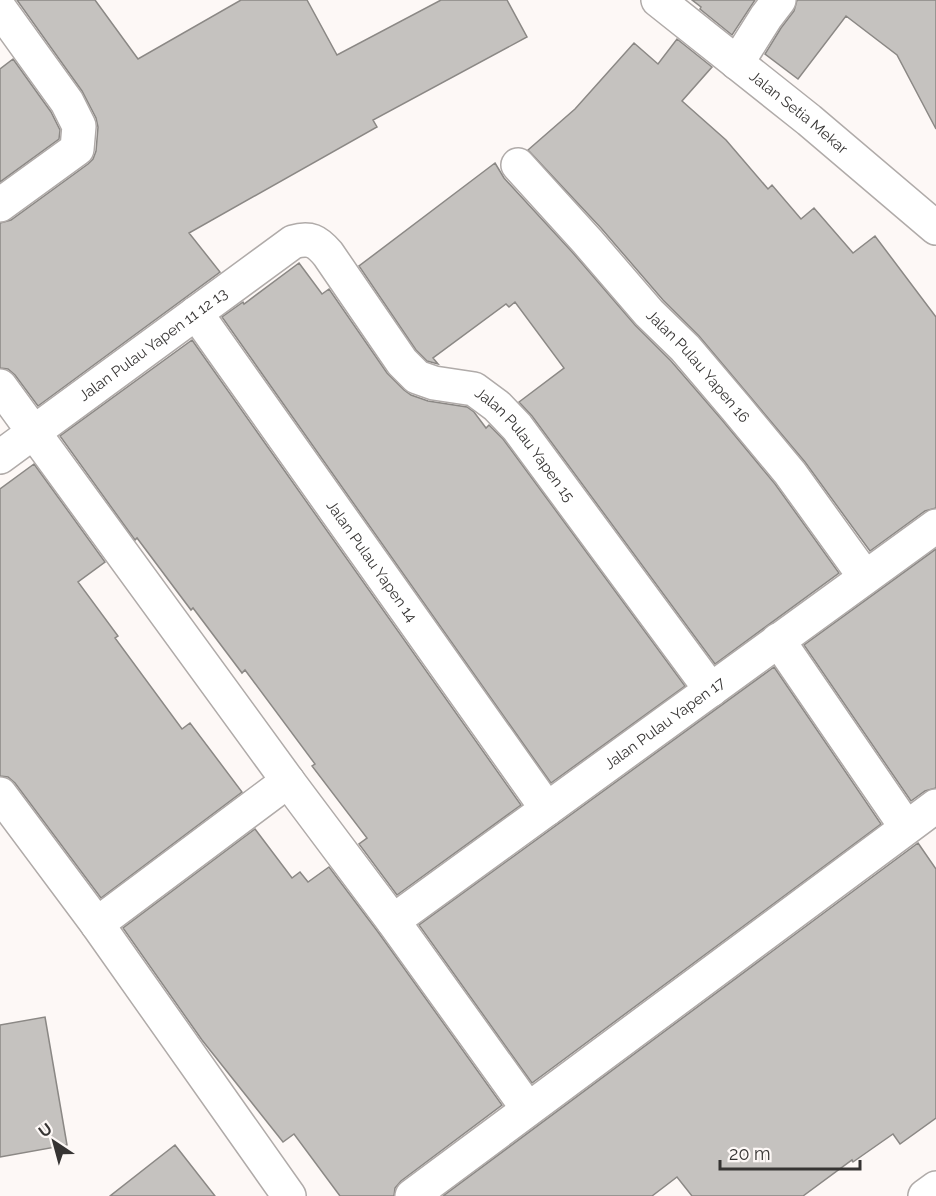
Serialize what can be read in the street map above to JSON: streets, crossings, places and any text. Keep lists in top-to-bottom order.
{
  "streets": {
    "street": [
      "Jalan Setia Mekar",
      "Jalan Pulau Yapen 11 12 13",
      "Jalan Pulau Yapen 16",
      "Jalan Pulau Yapen 15",
      "Jalan Pulau Yapen 14",
      "Jalan Pulau Yapen 17"
    ]
  },
  "crossings": [
    ["Jalan Pulau Yapen 11 12 13", "Jalan Pulau Yapen 15"],
    ["Jalan Pulau Yapen 11 12 13", "Jalan Pulau Yapen 14"],
    ["Jalan Pulau Yapen 16", "Jalan Pulau Yapen 17"],
    ["Jalan Pulau Yapen 15", "Jalan Pulau Yapen 17"],
    ["Jalan Pulau Yapen 14", "Jalan Pulau Yapen 17"]
  ],
  "scale_bar": "20 m",
  "north": "top left"
}
